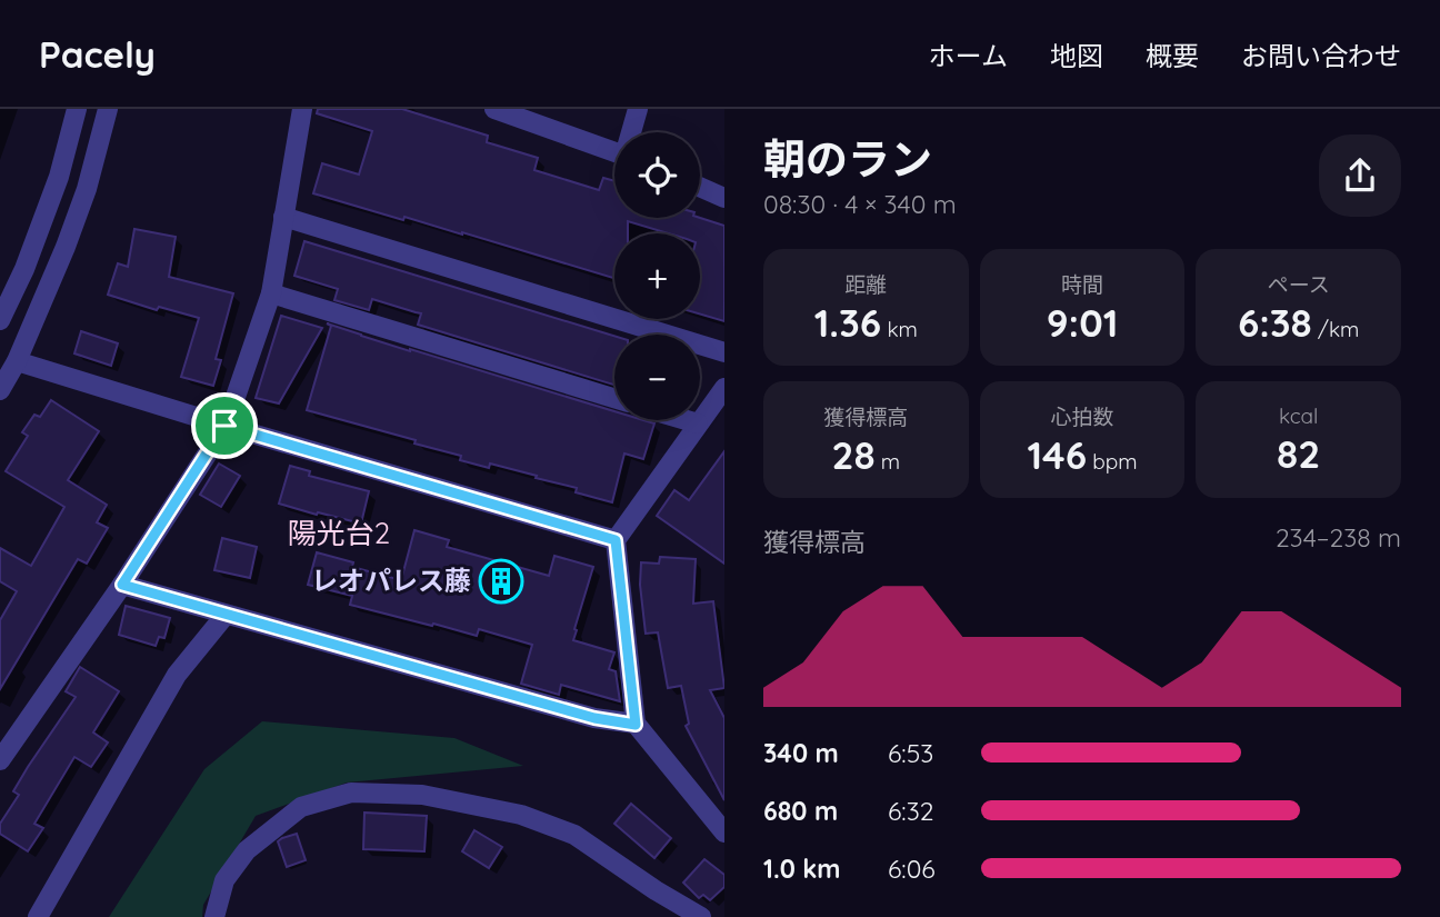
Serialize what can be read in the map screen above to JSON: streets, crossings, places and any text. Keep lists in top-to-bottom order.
{
  "districts": ["陽光台2"],
  "places": {
    "building": ["レオパレス藤"]
  },
  "page": {
    "header": "Pacely",
    "nav": [
      "ホーム",
      "地図",
      "概要",
      "お問い合わせ"
    ],
    "heading": ["朝のラン", "08:30 · 4 × 340 m"],
    "map_buttons": ["+", "−"],
    "stats": [
      ["距離", "1.36 km"],
      ["時間", "9:01"],
      ["ペース", "6:38 /km"],
      ["獲得標高", "28 m"],
      ["心拍数", "146 bpm"],
      ["kcal", "82"]
    ],
    "chart": ["獲得標高", "234–238 m"],
    "list": [
      {
        "name": "340 m",
        "note": "6:53"
      },
      {
        "name": "680 m",
        "note": "6:32"
      },
      {
        "name": "1.0 km",
        "note": "6:06"
      }
    ]
  }
}
